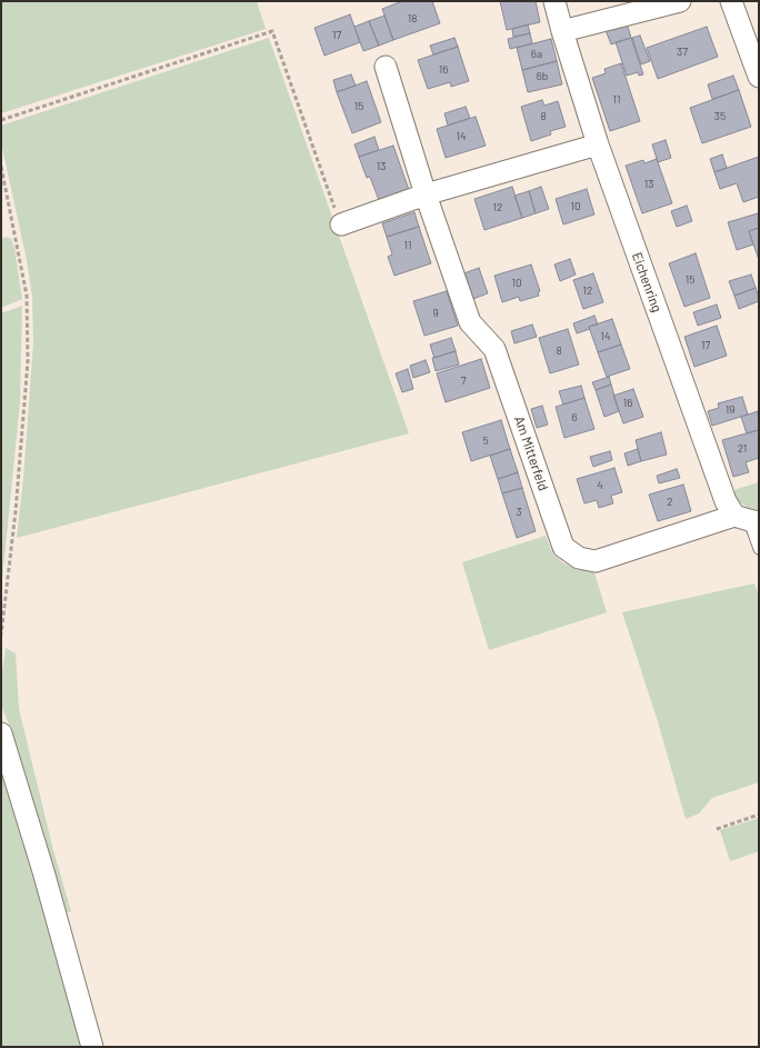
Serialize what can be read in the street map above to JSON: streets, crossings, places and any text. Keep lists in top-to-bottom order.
{
  "streets": {
    "street": ["Eichenring", "Am Mitterfeld"]
  },
  "crossings": [
    ["Eichenring", "Am Mitterfeld"]
  ],
  "house_numbers": [
    "18",
    "17",
    "37",
    "6a",
    "16",
    "6b",
    "11",
    "15",
    "8",
    "35",
    "14",
    "13",
    "13",
    "10",
    "12",
    "11",
    "15",
    "10",
    "12",
    "9",
    "14",
    "17",
    "8",
    "7",
    "16",
    "19",
    "6",
    "5",
    "21",
    "4",
    "2",
    "3"
  ]
}
